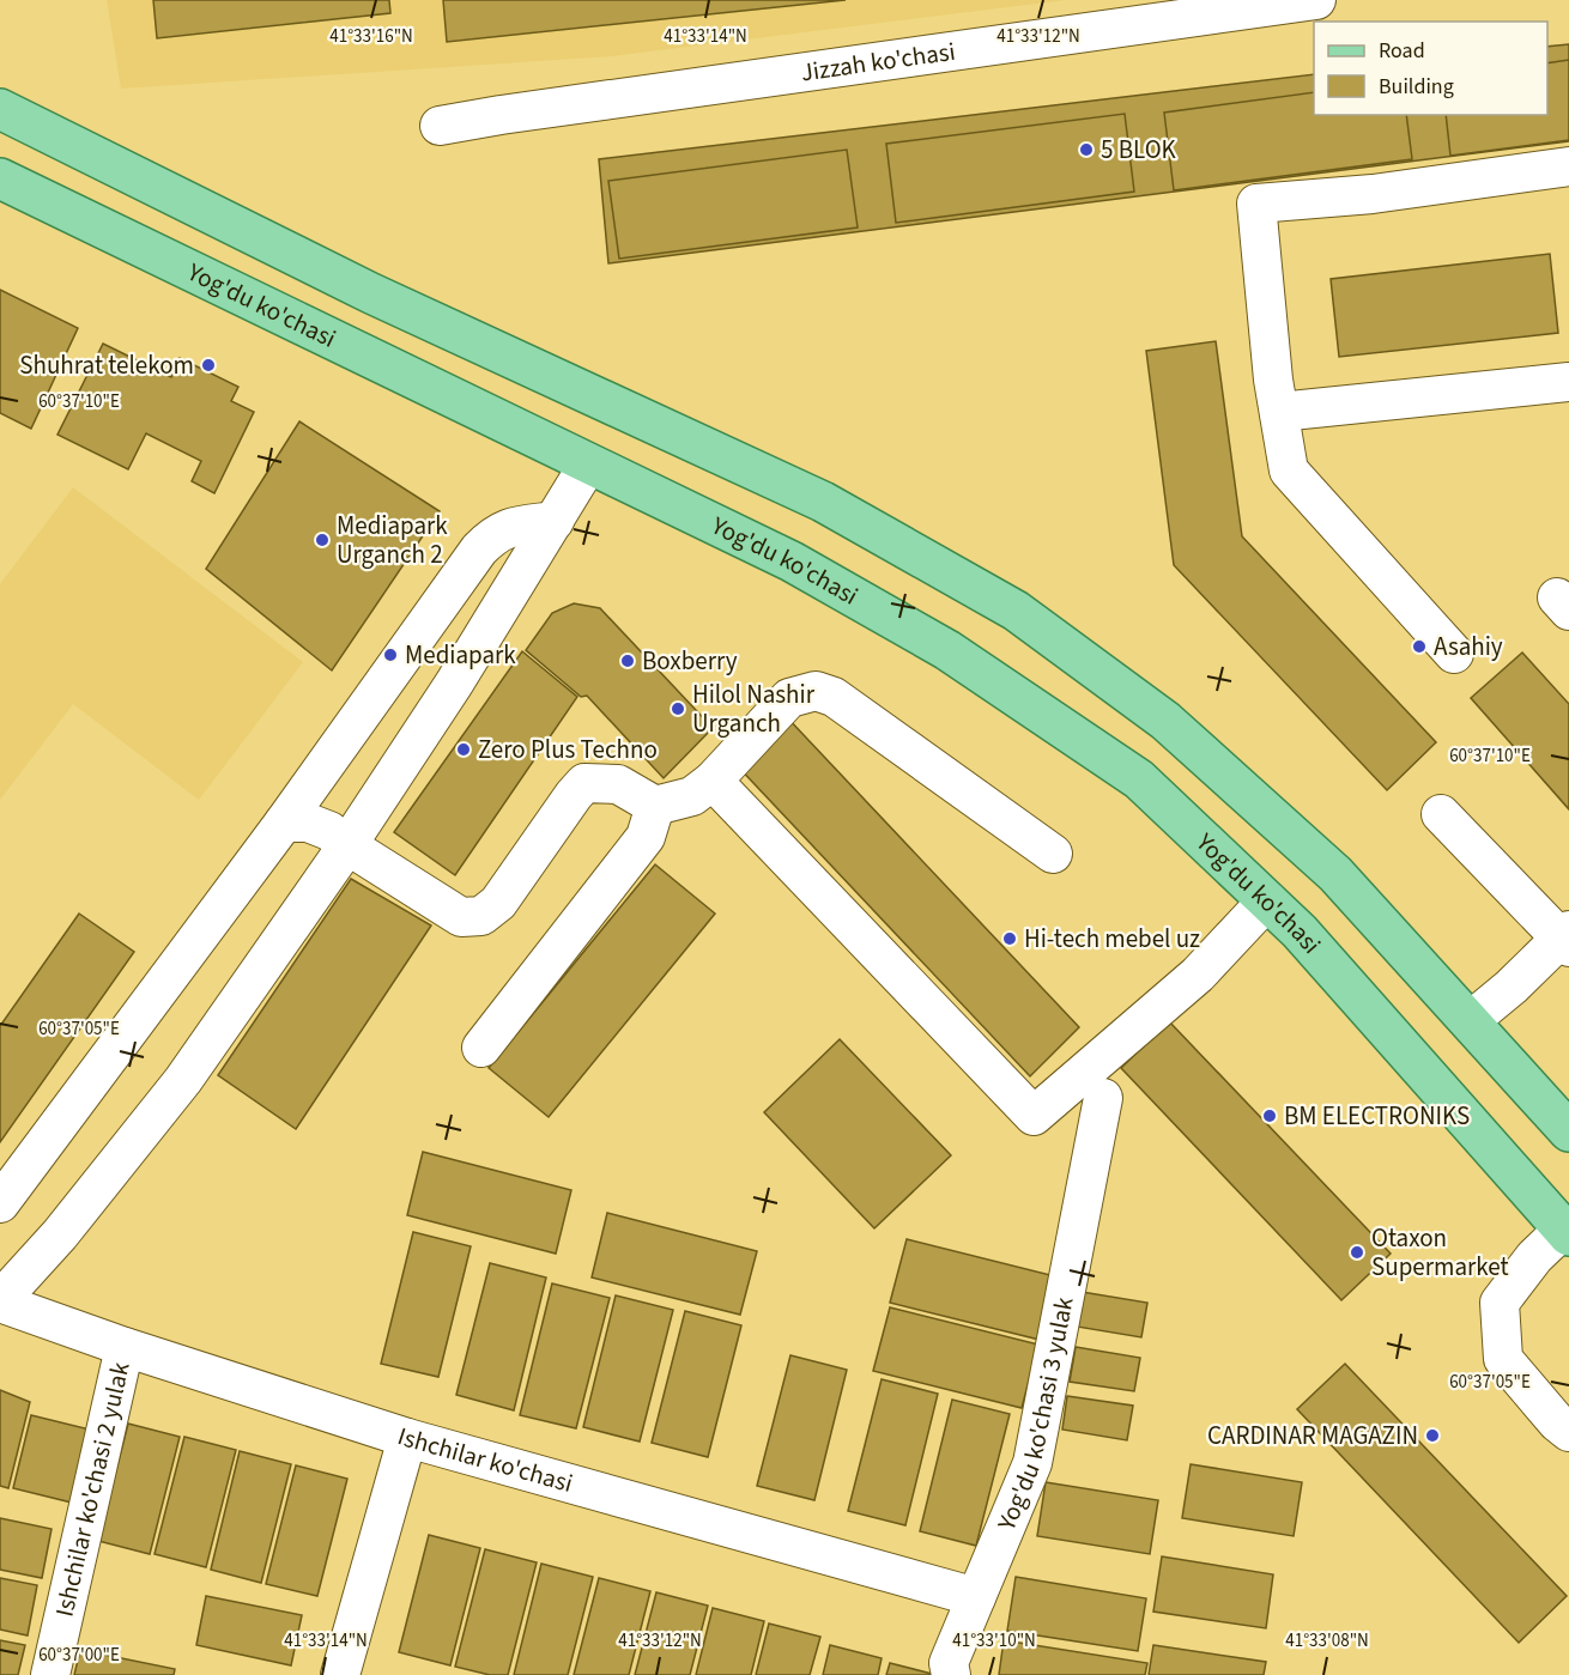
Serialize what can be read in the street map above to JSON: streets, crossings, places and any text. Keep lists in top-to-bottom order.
{
  "streets": {
    "main road": ["Yog'du ko'chasi"],
    "street": [
      "Jizzah ko'chasi",
      "Yog'du ko'chasi 3 yulak",
      "Ishchilar ko'chasi",
      "Ishchilar ko'chasi 2 yulak"
    ]
  },
  "crossings": [
    ["Yog'du ko'chasi 3 yulak", "Ishchilar ko'chasi"],
    ["Ishchilar ko'chasi", "Ishchilar ko'chasi 2 yulak"]
  ],
  "places": [
    "5 BLOK",
    "Shuhrat telekom",
    "Mediapark Urganch 2",
    "Asahiy",
    "Mediapark",
    "Boxberry",
    "Hilol Nashir Urganch",
    "Zero Plus Techno",
    "Hi-tech mebel uz",
    "BM ELECTRONIKS",
    "Otaxon Supermarket",
    "CARDINAR MAGAZIN"
  ],
  "legend": ["Road", "Building"],
  "coordinates": [
    "41°33'14\"N",
    "41°33'12\"N",
    "41°33'16\"N",
    "60°37'10\"E",
    "60°37'05\"E",
    "41°33'10\"N",
    "41°33'08\"N",
    "60°37'00\"E"
  ]
}
